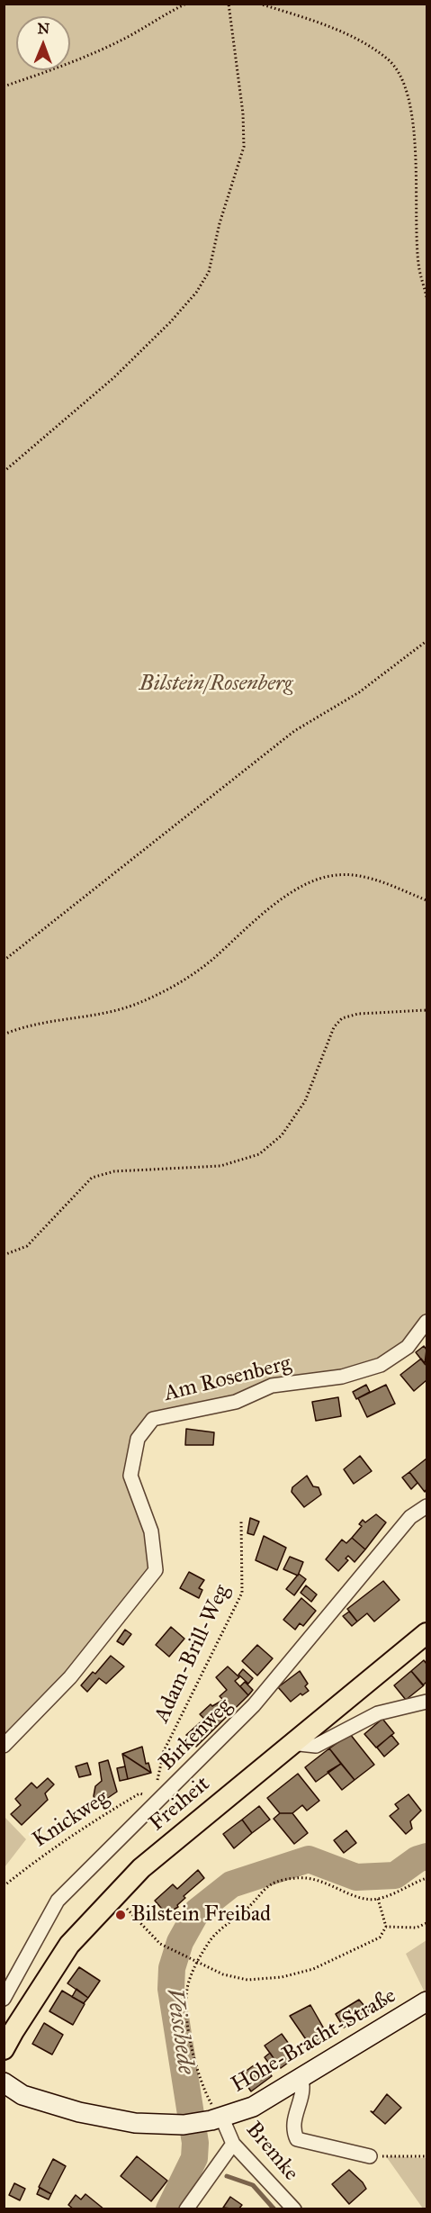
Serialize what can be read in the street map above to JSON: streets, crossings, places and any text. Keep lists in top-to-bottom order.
{
  "streets": {
    "main road": ["Freiheit", "Hohe-Bracht-Straße"],
    "street": ["Am Rosenberg", "Birkenweg", "Bremke"],
    "path": ["Adam-Brill-Weg", "Knickweg"]
  },
  "crossings": [
    ["Adam-Brill-Weg", "Birkenweg"],
    ["Adam-Brill-Weg", "Knickweg"],
    ["Birkenweg", "Knickweg"],
    ["Hohe-Bracht-Straße", "Bremke"]
  ],
  "water": ["Veischede"],
  "parks": ["Bilstein/Rosenberg"],
  "places": ["Bilstein Freibad"],
  "north": "top"
}
